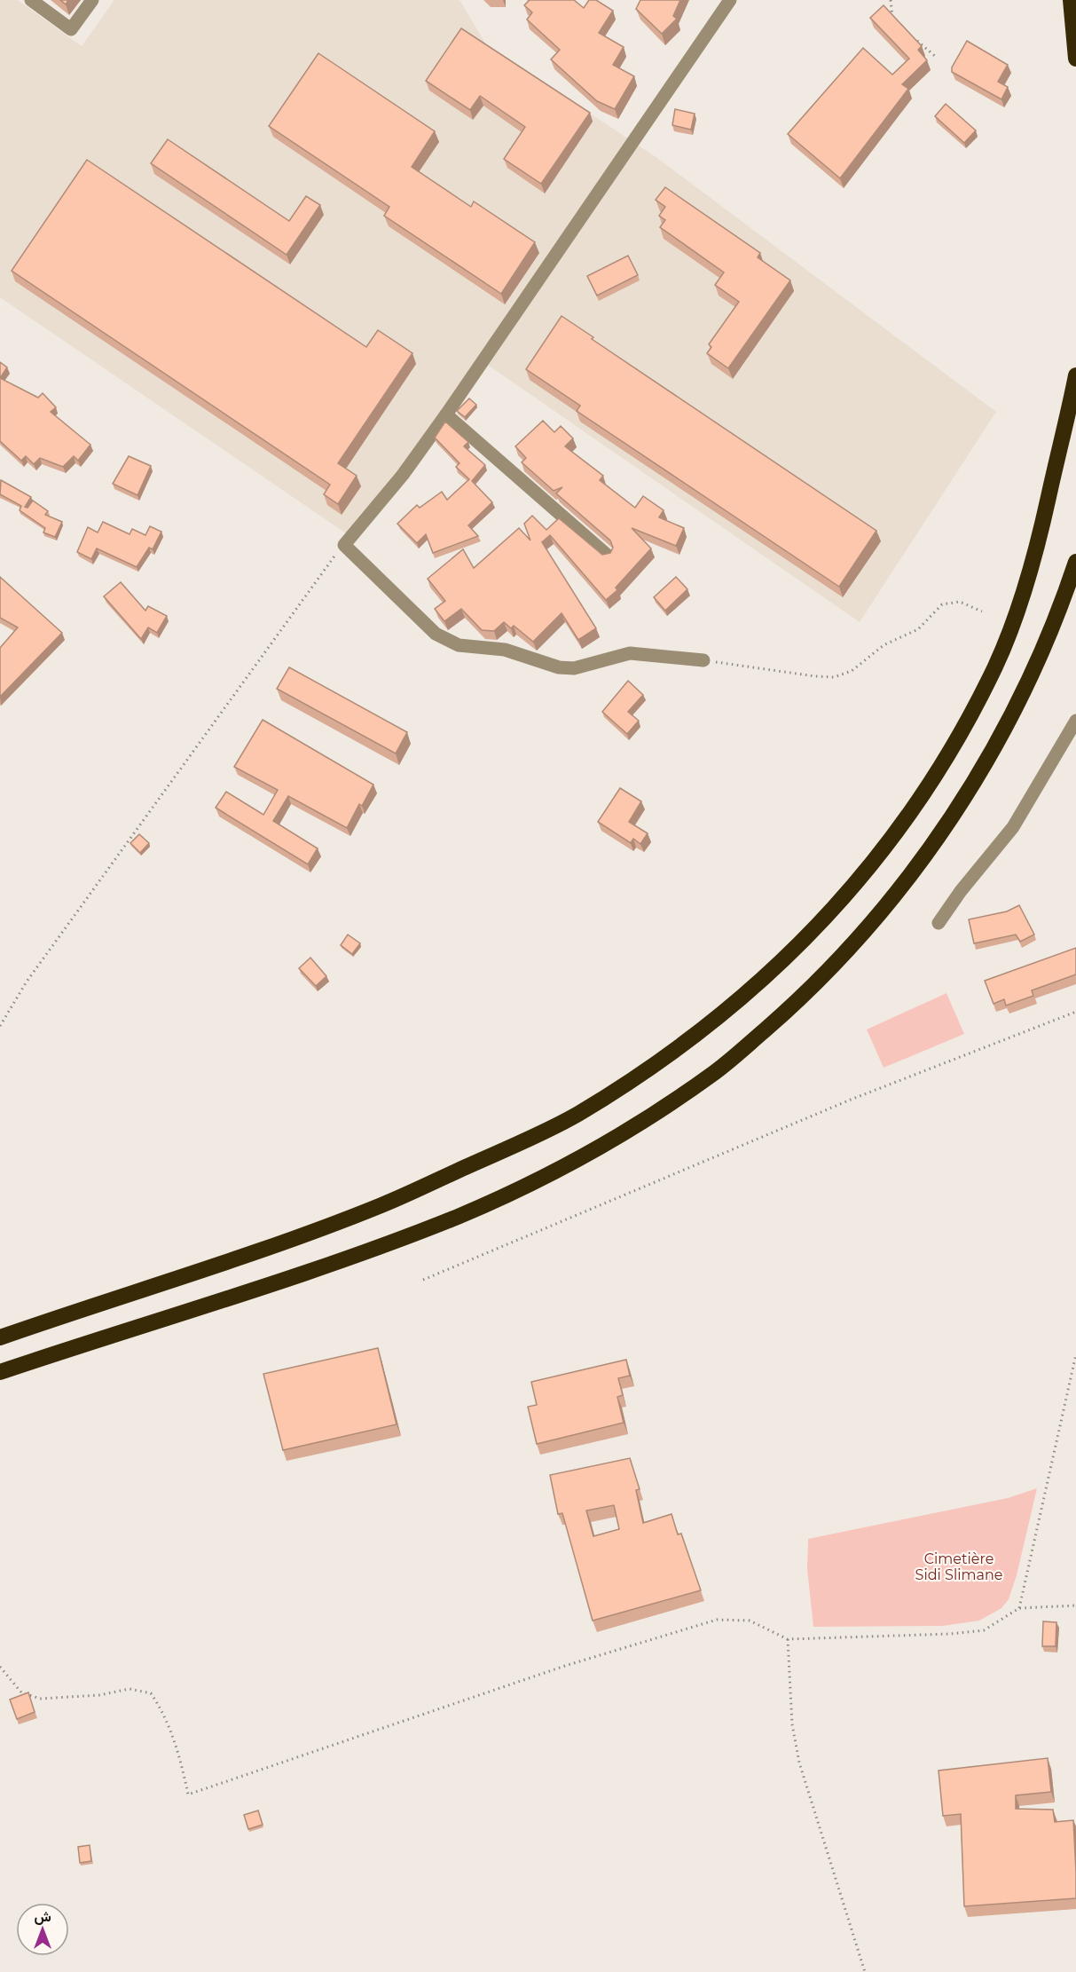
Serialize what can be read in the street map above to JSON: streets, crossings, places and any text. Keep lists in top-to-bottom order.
{
  "parks": ["Cimetière Sidi Slimane"],
  "north": "top"
}
